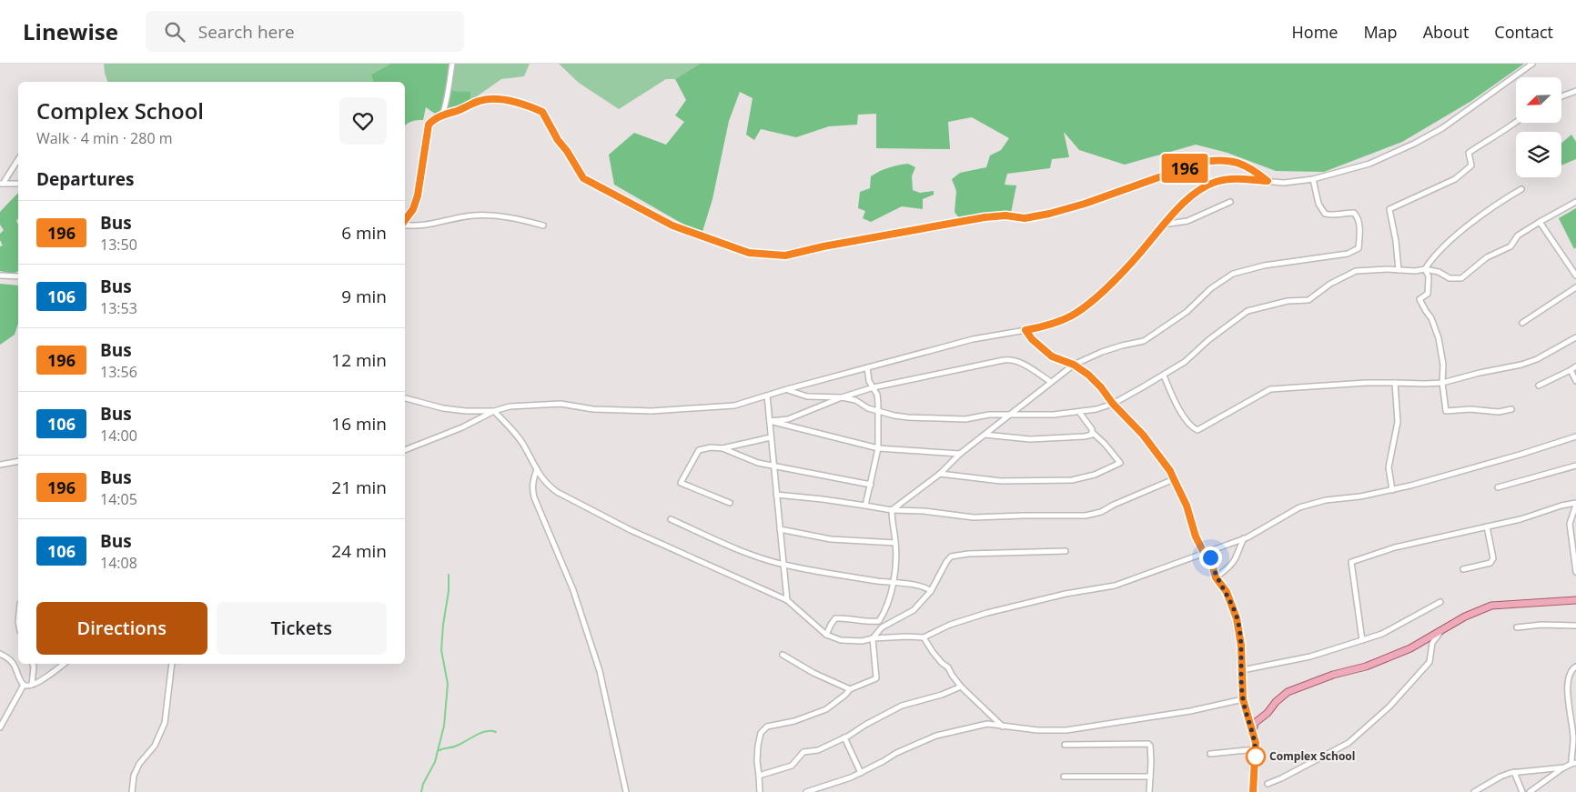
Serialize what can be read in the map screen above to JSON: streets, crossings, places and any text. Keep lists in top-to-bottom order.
{
  "places": ["Complex School"],
  "lines": ["bus line 196"],
  "north": "bottom left",
  "page": {
    "header": "Linewise",
    "search": "Search here",
    "nav": [
      "Home",
      "Map",
      "About",
      "Contact"
    ],
    "on_map": "196",
    "heading": [
      ["Complex School", "Walk · 4 min · 280 m"],
      "Departures"
    ],
    "list": [
      {
        "mark": "196",
        "name": "Bus",
        "note": "13:50",
        "value": "6 min"
      },
      {
        "mark": "106",
        "name": "Bus",
        "note": "13:53",
        "value": "9 min"
      },
      {
        "mark": "196",
        "name": "Bus",
        "note": "13:56",
        "value": "12 min"
      },
      {
        "mark": "106",
        "name": "Bus",
        "note": "14:00",
        "value": "16 min"
      },
      {
        "mark": "196",
        "name": "Bus",
        "note": "14:05",
        "value": "21 min"
      },
      {
        "mark": "106",
        "name": "Bus",
        "note": "14:08",
        "value": "24 min"
      }
    ],
    "buttons": ["Directions", "Tickets"]
  }
}
